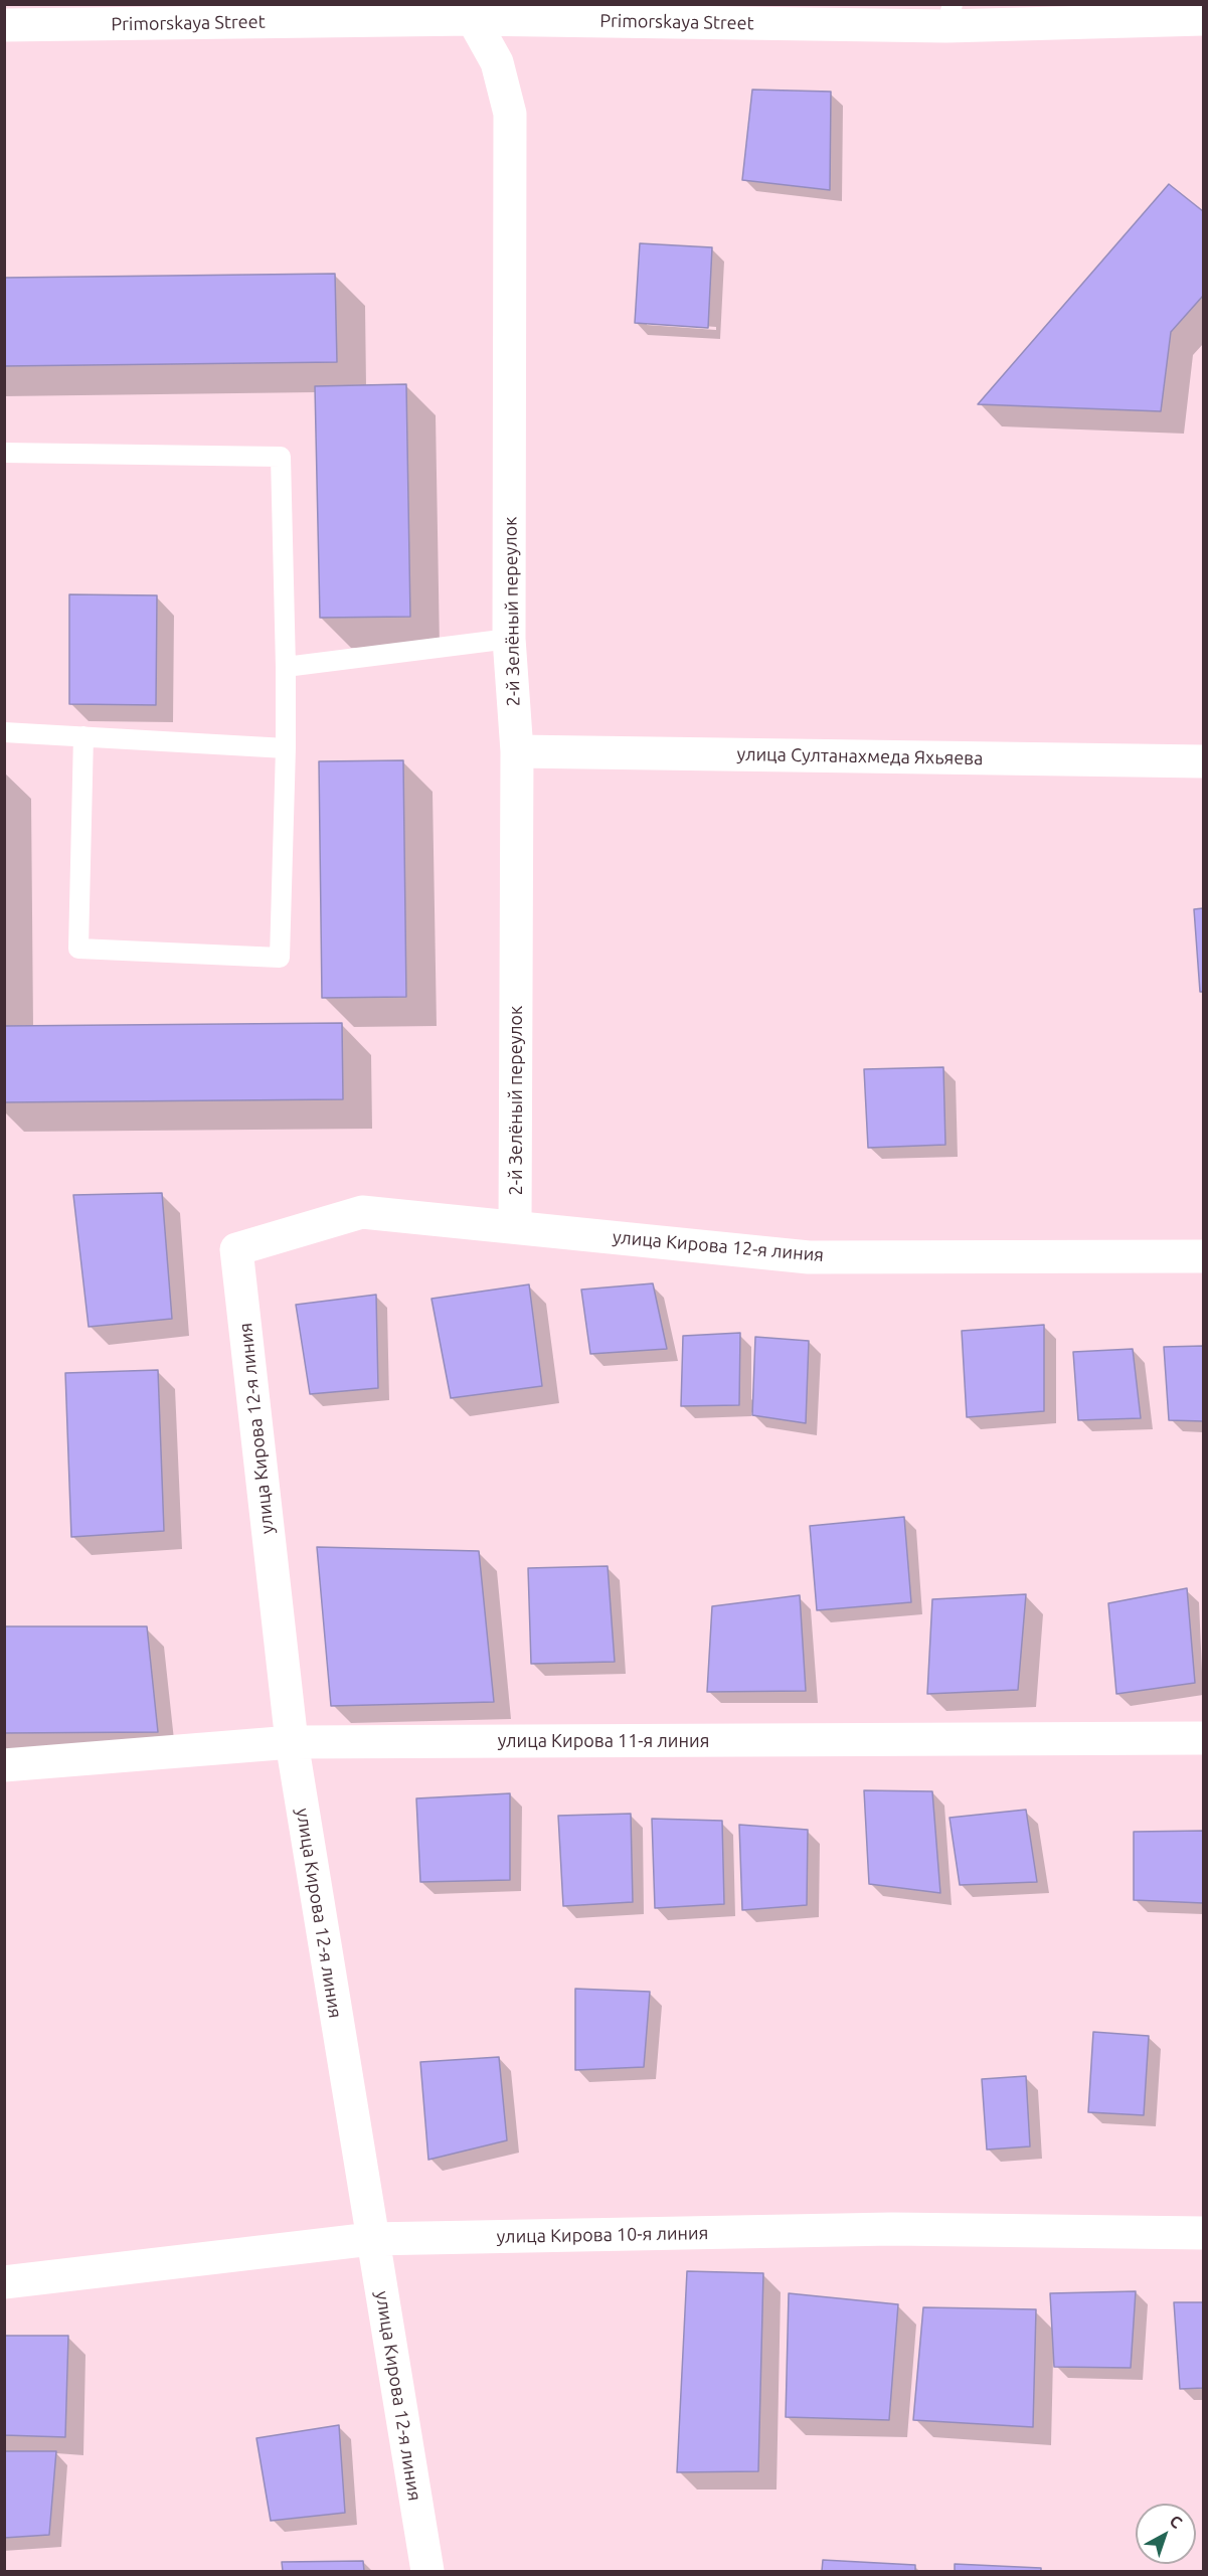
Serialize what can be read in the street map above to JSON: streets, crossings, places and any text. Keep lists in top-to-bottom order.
{
  "streets": {
    "street": [
      "Primorskaya Street",
      "2-й Зелёный переулок",
      "улица Султанахмеда Яхьяева",
      "улица Кирова 12-я линия",
      "улица Кирова 11-я линия",
      "улица Кирова 10-я линия"
    ]
  },
  "crossings": [
    ["Primorskaya Street", "2-й Зелёный переулок"],
    ["2-й Зелёный переулок", "улица Султанахмеда Яхьяева"],
    ["2-й Зелёный переулок", "улица Кирова 12-я линия"],
    ["улица Кирова 12-я линия", "улица Кирова 11-я линия"],
    ["улица Кирова 12-я линия", "улица Кирова 10-я линия"]
  ],
  "north": "top right"
}
